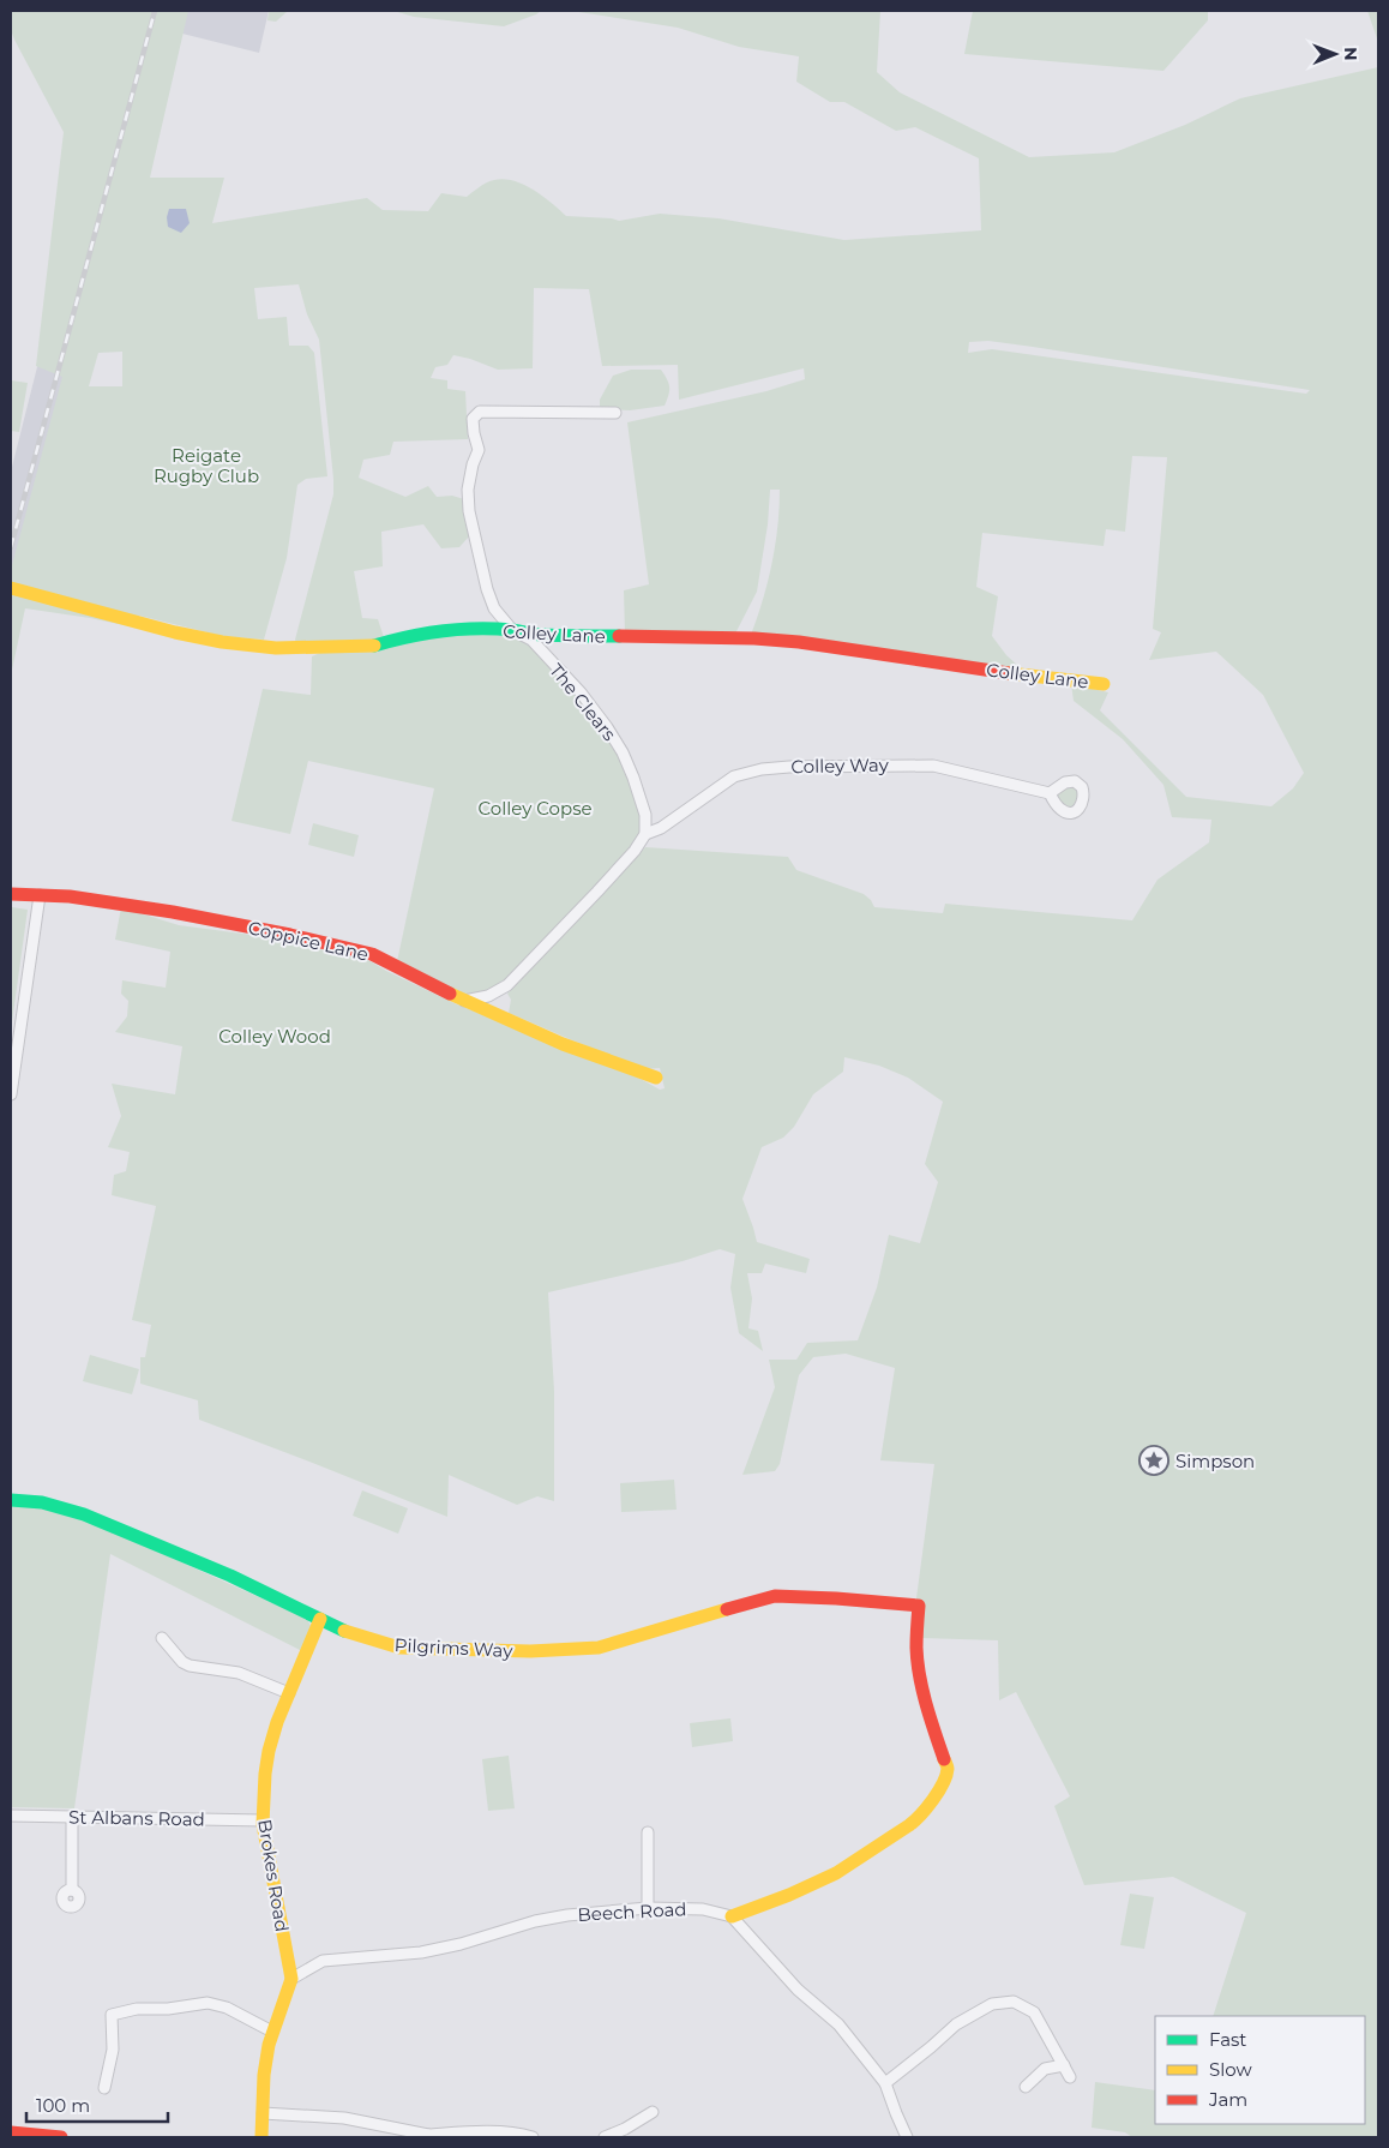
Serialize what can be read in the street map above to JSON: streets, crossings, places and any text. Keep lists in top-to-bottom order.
{
  "streets": {
    "street": [
      "Colley Lane",
      "The Clears",
      "Colley Way",
      "Coppice Lane",
      "Pilgrims Way",
      "St Albans Road",
      "Brokes Road",
      "Beech Road"
    ]
  },
  "crossings": [
    ["Colley Lane", "The Clears"],
    ["The Clears", "Colley Way"],
    ["Pilgrims Way", "Brokes Road"],
    ["Pilgrims Way", "Beech Road"],
    ["St Albans Road", "Brokes Road"],
    ["Brokes Road", "Beech Road"]
  ],
  "parks": ["Reigate Rugby Club", "Colley Copse", "Colley Wood"],
  "places": {
    "place": ["Simpson"]
  },
  "legend": ["Fast", "Slow", "Jam"],
  "scale_bar": "100 m",
  "north": "right"
}
